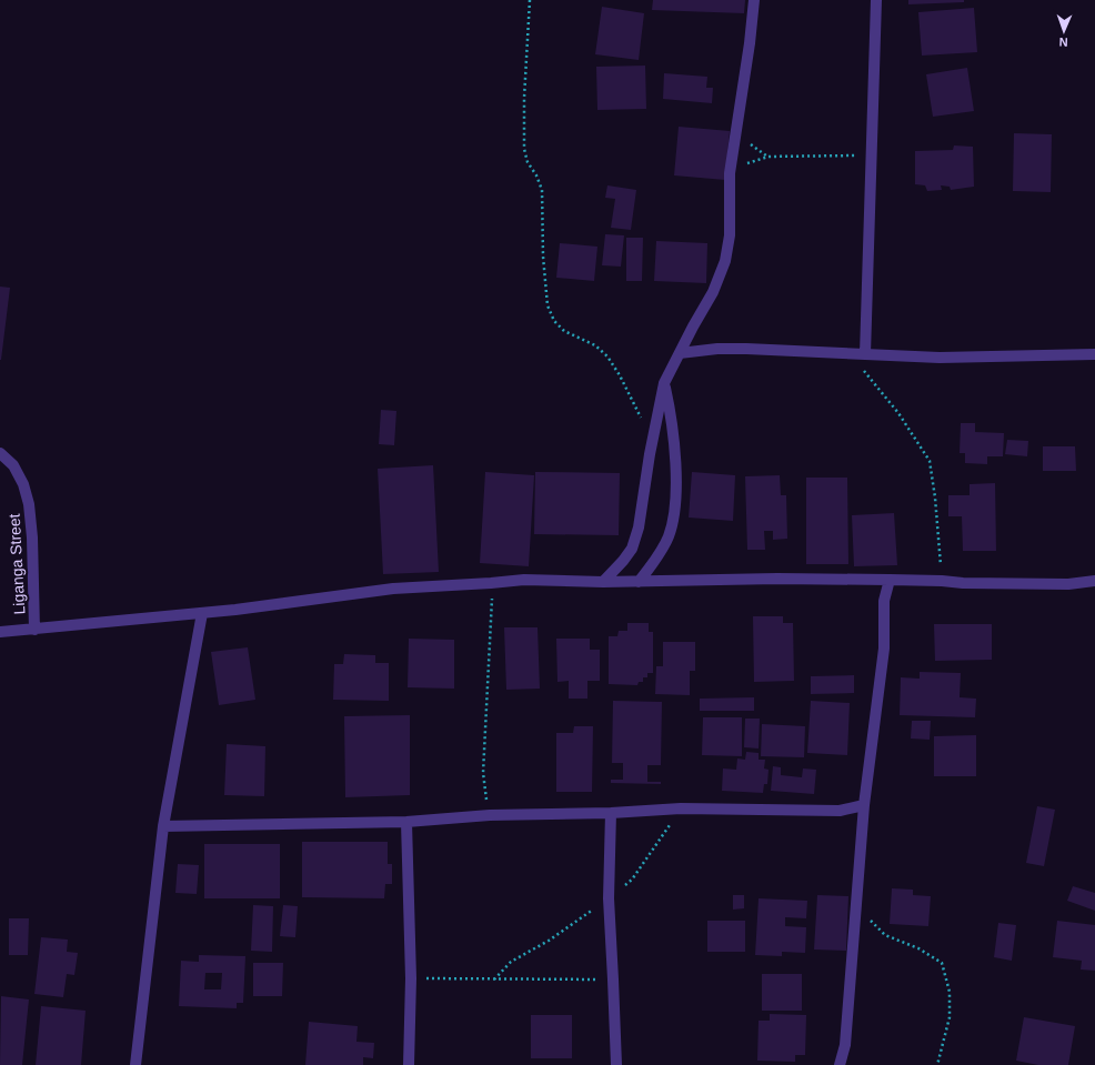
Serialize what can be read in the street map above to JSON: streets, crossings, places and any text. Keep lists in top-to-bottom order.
{
  "streets": {
    "street": ["Liganga Street"]
  },
  "north": "bottom"
}
